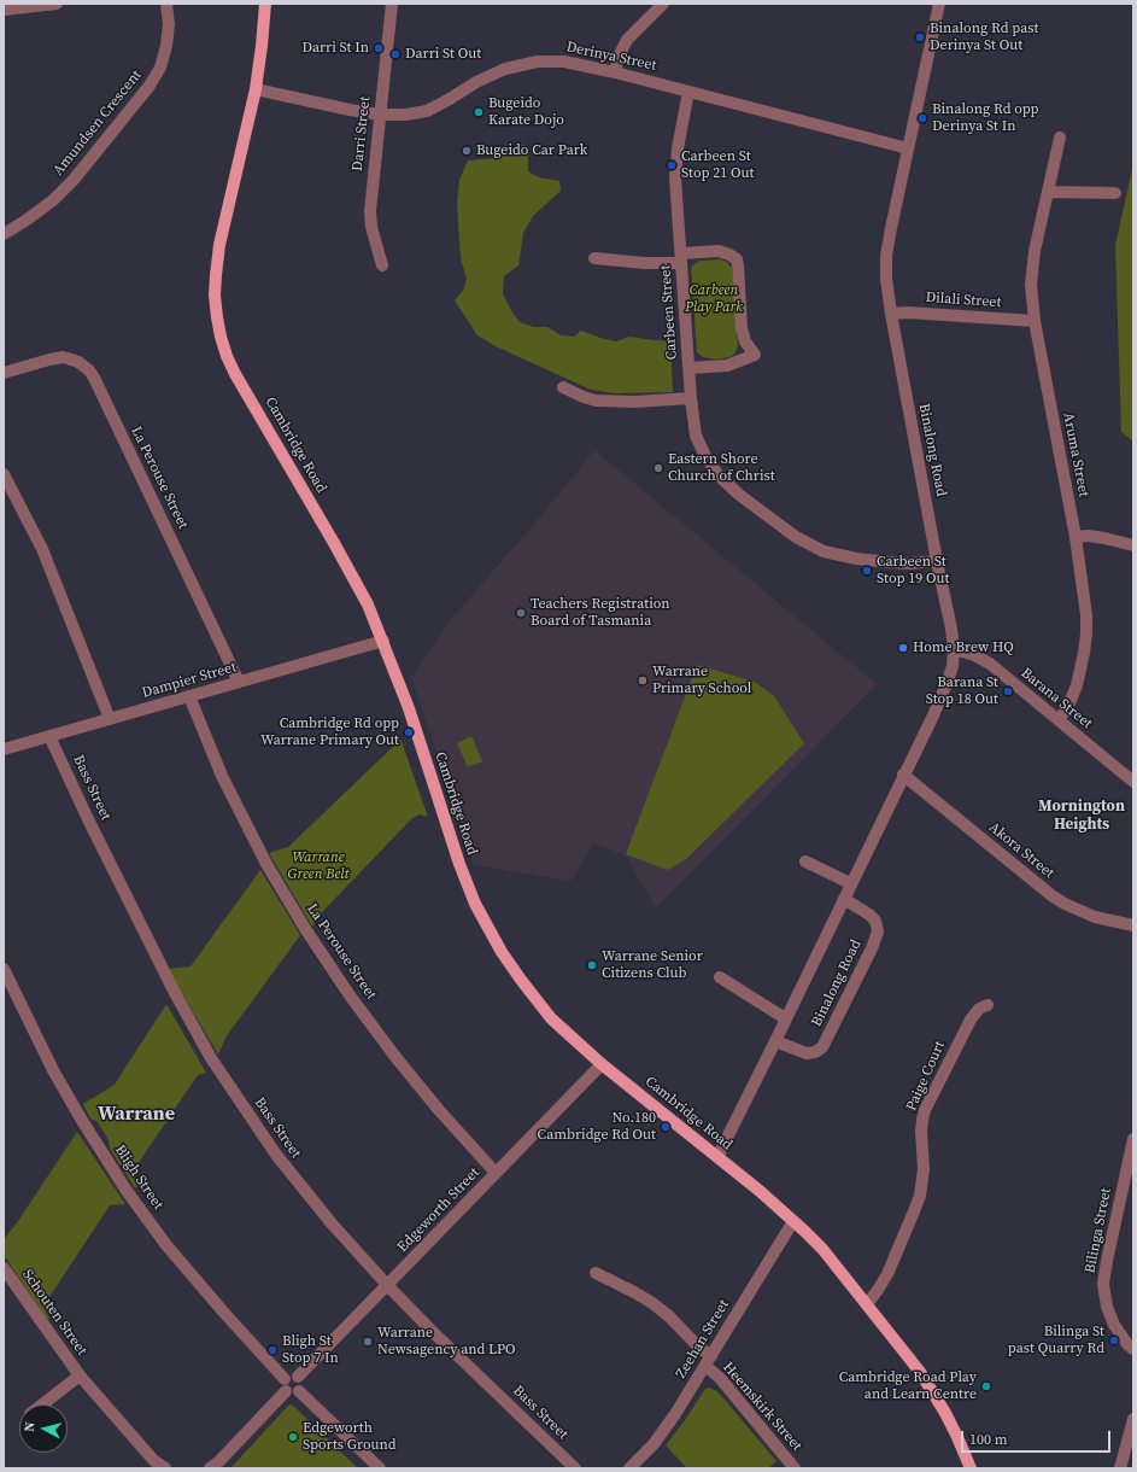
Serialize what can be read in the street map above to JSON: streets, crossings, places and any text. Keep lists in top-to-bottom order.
{
  "streets": {
    "main road": ["Cambridge Road"],
    "street": [
      "Derinya Street",
      "Amundsen Crescent",
      "Darri Street",
      "Dilali Street",
      "Carbeen Street",
      "Binalong Road",
      "Aruma Street",
      "La Perouse Street",
      "Dampier Street",
      "Barana Street",
      "Bass Street",
      "Akora Street",
      "Paige Court",
      "Bligh Street",
      "Edgeworth Street",
      "Bilinga Street",
      "Schouten Street",
      "Zeehan Street",
      "Heemskirk Street"
    ]
  },
  "crossings": [
    ["Derinya Street", "Darri Street"],
    ["Derinya Street", "Carbeen Street"],
    ["Derinya Street", "Cambridge Road"],
    ["Derinya Street", "Binalong Road"],
    ["Dilali Street", "Binalong Road"],
    ["Dilali Street", "Aruma Street"],
    ["Carbeen Street", "Binalong Road"],
    ["Cambridge Road", "Binalong Road"],
    ["Cambridge Road", "Dampier Street"],
    ["Cambridge Road", "Paige Court"],
    ["Cambridge Road", "Edgeworth Street"],
    ["Cambridge Road", "Zeehan Street"],
    ["Binalong Road", "Barana Street"],
    ["Binalong Road", "Akora Street"],
    ["Aruma Street", "Barana Street"],
    ["La Perouse Street", "Dampier Street"],
    ["La Perouse Street", "Edgeworth Street"],
    ["Dampier Street", "Bass Street"],
    ["Bass Street", "Edgeworth Street"],
    ["Bligh Street", "Edgeworth Street"],
    ["Zeehan Street", "Heemskirk Street"]
  ],
  "districts": ["Mornington Heights", "Warrane"],
  "parks": ["Carbeen Play Park", "Warrane Green Belt"],
  "places": [
    "Binalong Rd past Derinya St Out",
    "Darri St In",
    "Darri St Out",
    "Bugeido Karate Dojo",
    "Binalong Rd opp Derinya St In",
    "Bugeido Car Park",
    "Carbeen St Stop 21 Out",
    "Eastern Shore Church of Christ",
    "Carbeen St Stop 19 Out",
    "Teachers Registration Board of Tasmania",
    "Home Brew HQ",
    "Warrane Primary School",
    "Barana St Stop 18 Out",
    "Cambridge Rd opp Warrane Primary Out",
    "Warrane Senior Citizens Club",
    "No.180 Cambridge Rd Out",
    "Bilinga St past Quarry Rd",
    "Warrane Newsagency and LPO",
    "Bligh St Stop 7 In",
    "Cambridge Road Play and Learn Centre",
    "Edgeworth Sports Ground"
  ],
  "scale_bar": "100 m",
  "north": "left"
}
